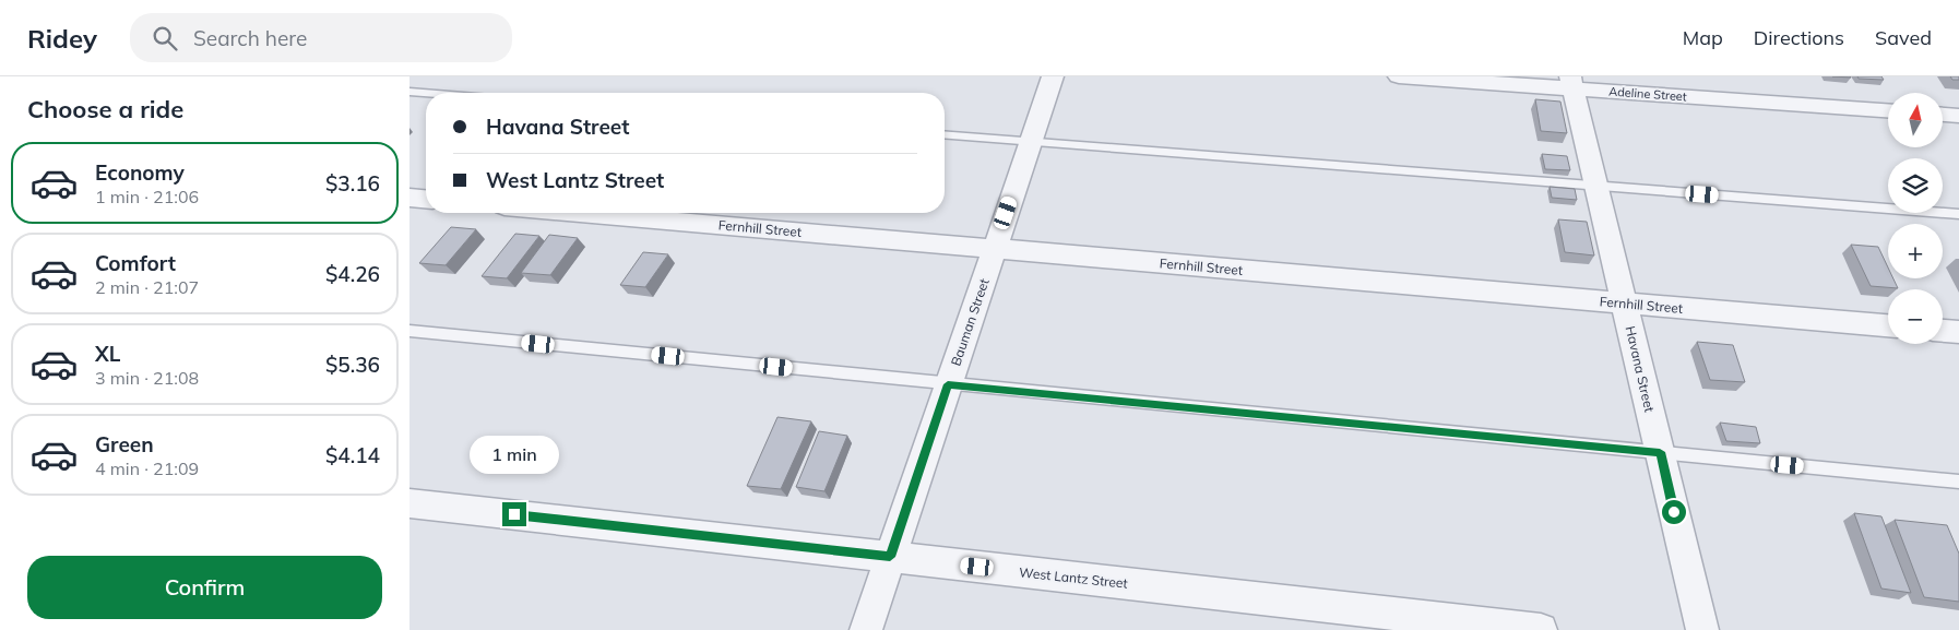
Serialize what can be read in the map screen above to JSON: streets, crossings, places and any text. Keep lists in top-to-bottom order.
{
  "streets": {
    "street": [
      "Adeline Street",
      "Fernhill Street",
      "Bauman Street",
      "Havana Street",
      "West Lantz Street"
    ]
  },
  "crossings": [
    ["Adeline Street", "Havana Street"],
    ["Fernhill Street", "Bauman Street"],
    ["Fernhill Street", "Havana Street"],
    ["Bauman Street", "West Lantz Street"]
  ],
  "north": "top",
  "page": {
    "header": "Ridey",
    "search": "Search here",
    "nav": ["Map", "Directions", "Saved"],
    "heading": "Choose a ride",
    "map_buttons": ["+", "−"],
    "banner": ["Havana Street", "West Lantz Street"],
    "list": [
      {
        "name": "Economy",
        "note": "1 min · 21:06",
        "value": "$3.16"
      },
      {
        "name": "Comfort",
        "note": "2 min · 21:07",
        "value": "$4.26"
      },
      {
        "name": "XL",
        "note": "3 min · 21:08",
        "value": "$5.36"
      },
      {
        "name": "Green",
        "note": "4 min · 21:09",
        "value": "$4.14"
      }
    ],
    "bubble": "1 min",
    "buttons": "Confirm"
  }
}
